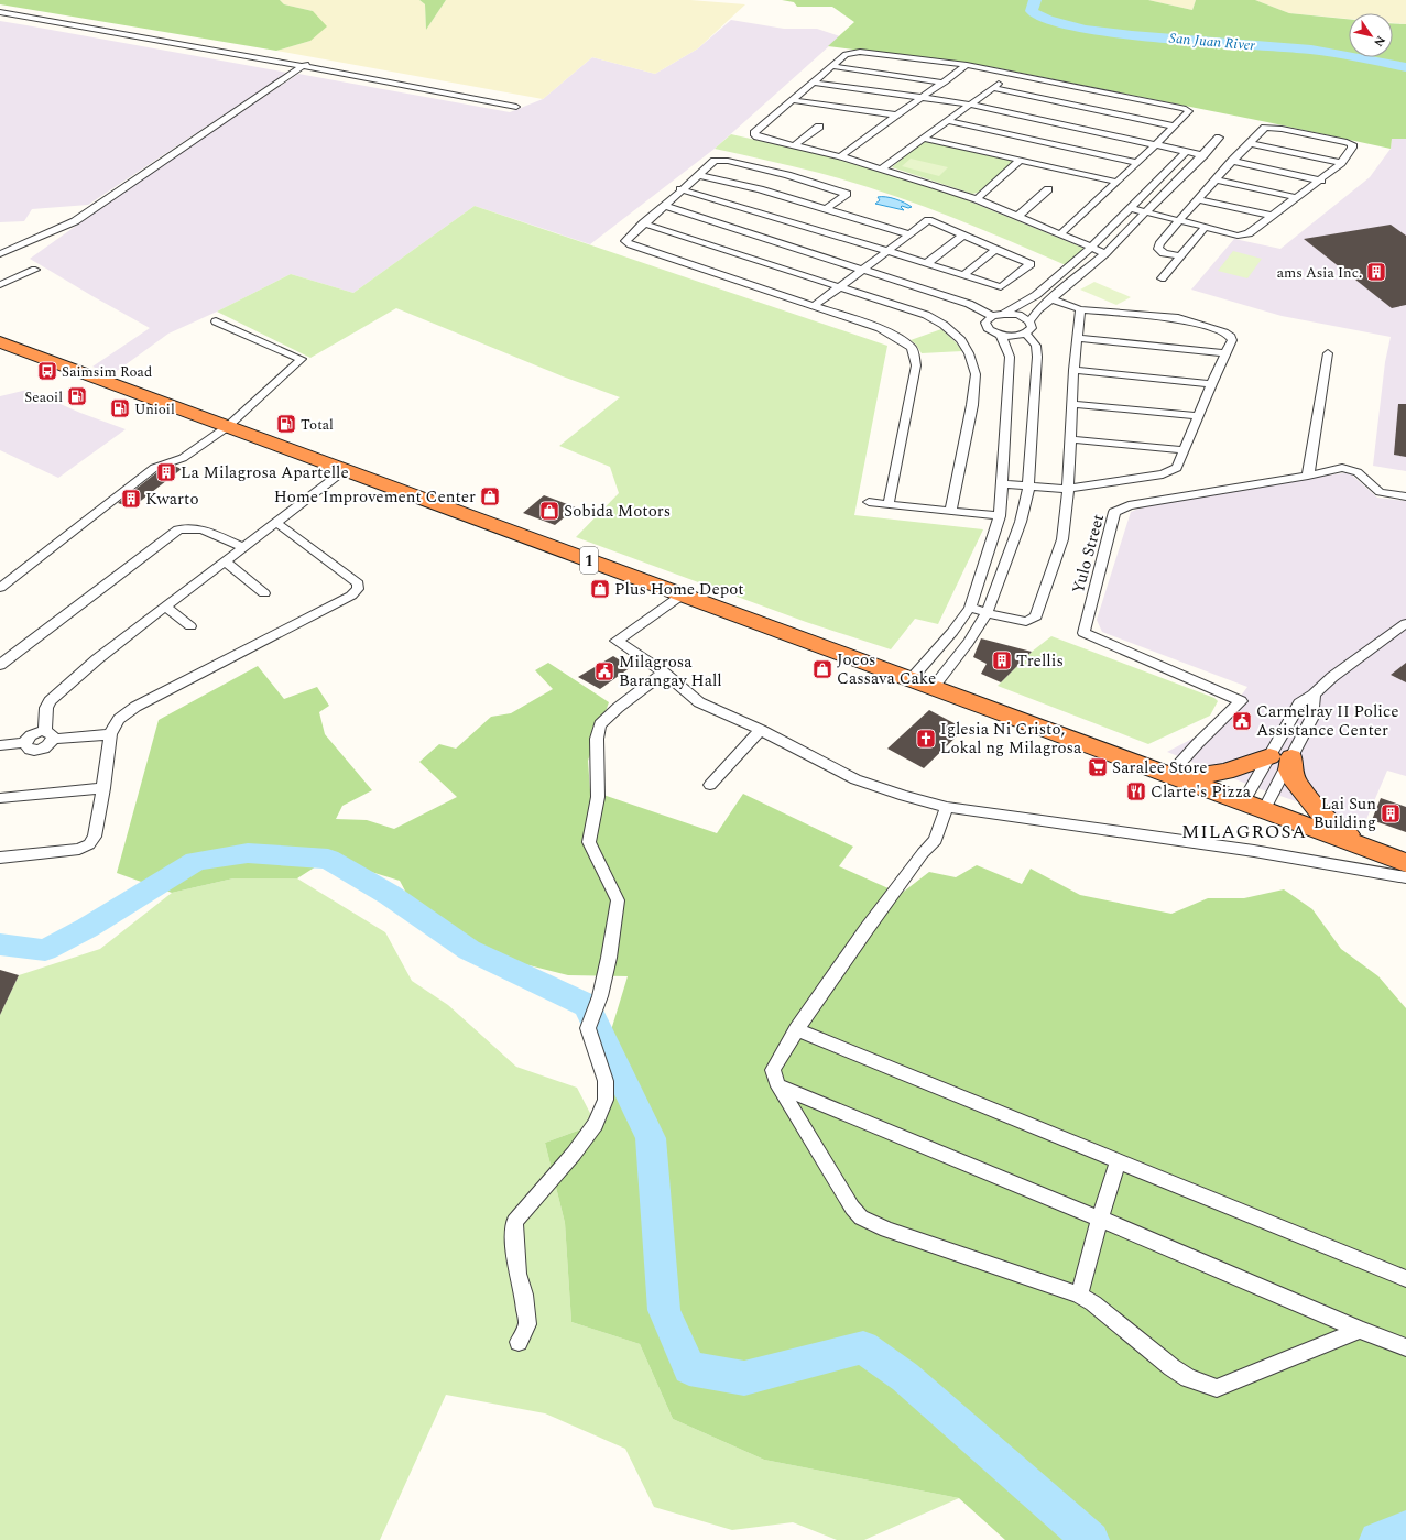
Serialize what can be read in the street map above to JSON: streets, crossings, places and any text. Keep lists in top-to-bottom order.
{
  "streets": {
    "highway": ["1"],
    "street": ["Yulo Street"]
  },
  "crossings": [
    ["Yulo Street", "1"]
  ],
  "districts": ["MILAGROSA"],
  "water": ["San Juan River"],
  "places": {
    "building": [
      "ams Asia Inc.",
      "La Milagrosa Apartelle",
      "Kwarto",
      "Trellis",
      "Lai Sun Building"
    ],
    "bus stop": ["Saimsim Road"],
    "fuel station": ["Seaoil", "Unioil", "Total"],
    "shop": [
      "Home Improvement Center",
      "Sobida Motors",
      "Plus Home Depot",
      "Jocos Cassava Cake"
    ],
    "public building": ["Milagrosa Barangay Hall", "Carmelray II Police Assistance Center"],
    "church": ["Iglesia Ni Cristo, Lokal ng Milagrosa"],
    "supermarket": ["Saralee Store"],
    "restaurant": ["Clarte's Pizza"]
  },
  "north": "bottom right"
}
